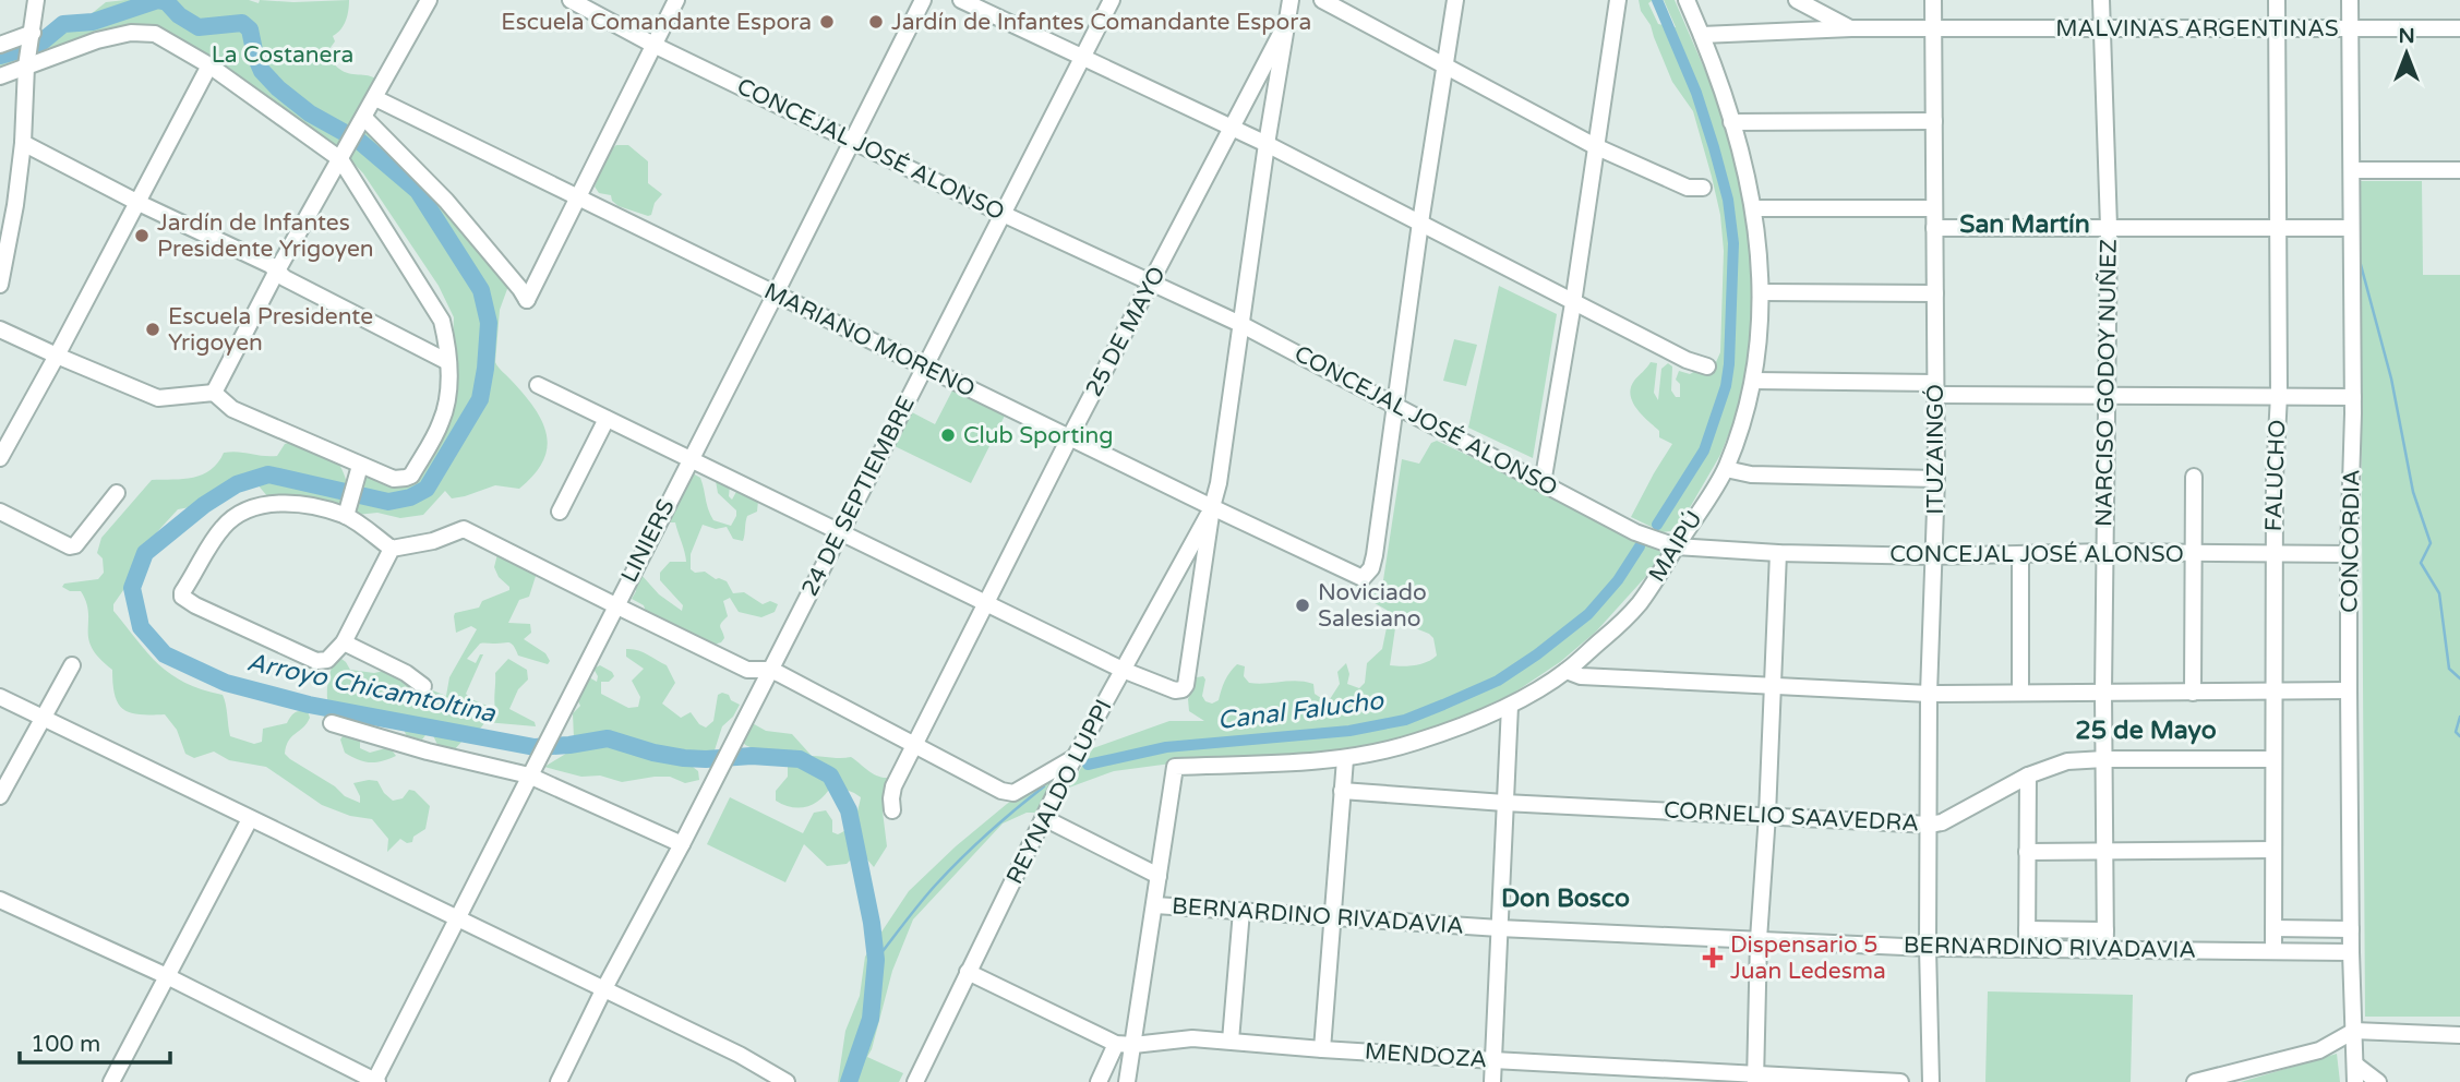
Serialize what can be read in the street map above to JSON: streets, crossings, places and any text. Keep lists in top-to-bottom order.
{
  "streets": {
    "street": [
      "MALVINAS ARGENTINAS",
      "CONCEJAL JOSÉ ALONSO",
      "25 DE MAYO",
      "MARIANO MORENO",
      "NARCISO GODOY NUÑEZ",
      "ITUZAINGÓ",
      "FALUCHO",
      "24 DE SEPTIEMBRE",
      "LINIERS",
      "CONCORDIA",
      "MAIPÚ",
      "REYNALDO LUPPI",
      "CORNELIO SAAVEDRA",
      "BERNARDINO RIVADAVIA",
      "MENDOZA"
    ]
  },
  "crossings": [
    ["MALVINAS ARGENTINAS", "NARCISO GODOY NUÑEZ"],
    ["MALVINAS ARGENTINAS", "ITUZAINGÓ"],
    ["MALVINAS ARGENTINAS", "FALUCHO"],
    ["MALVINAS ARGENTINAS", "CONCORDIA"],
    ["MALVINAS ARGENTINAS", "MAIPÚ"],
    ["CONCEJAL JOSÉ ALONSO", "25 DE MAYO"],
    ["CONCEJAL JOSÉ ALONSO", "MARIANO MORENO"],
    ["CONCEJAL JOSÉ ALONSO", "NARCISO GODOY NUÑEZ"],
    ["CONCEJAL JOSÉ ALONSO", "ITUZAINGÓ"],
    ["CONCEJAL JOSÉ ALONSO", "FALUCHO"],
    ["CONCEJAL JOSÉ ALONSO", "24 DE SEPTIEMBRE"],
    ["CONCEJAL JOSÉ ALONSO", "LINIERS"],
    ["CONCEJAL JOSÉ ALONSO", "CONCORDIA"],
    ["CONCEJAL JOSÉ ALONSO", "MAIPÚ"],
    ["25 DE MAYO", "MARIANO MORENO"],
    ["MARIANO MORENO", "24 DE SEPTIEMBRE"],
    ["MARIANO MORENO", "LINIERS"],
    ["MARIANO MORENO", "REYNALDO LUPPI"],
    ["NARCISO GODOY NUÑEZ", "CORNELIO SAAVEDRA"],
    ["NARCISO GODOY NUÑEZ", "BERNARDINO RIVADAVIA"],
    ["ITUZAINGÓ", "CORNELIO SAAVEDRA"],
    ["ITUZAINGÓ", "BERNARDINO RIVADAVIA"],
    ["FALUCHO", "CORNELIO SAAVEDRA"],
    ["FALUCHO", "BERNARDINO RIVADAVIA"],
    ["CONCORDIA", "BERNARDINO RIVADAVIA"],
    ["MAIPÚ", "BERNARDINO RIVADAVIA"],
    ["REYNALDO LUPPI", "BERNARDINO RIVADAVIA"],
    ["REYNALDO LUPPI", "MENDOZA"]
  ],
  "districts": ["San Martín", "25 de Mayo", "Don Bosco"],
  "water": ["Arroyo Chicamtoltina", "Canal Falucho"],
  "parks": ["La Costanera"],
  "places": {
    "other": [
      "Escuela Comandante Espora",
      "Jardín de Infantes Comandante Espora",
      "Jardín de Infantes Presidente Yrigoyen",
      "Escuela Presidente Yrigoyen",
      "Club Sporting",
      "Noviciado Salesiano"
    ],
    "health": ["Dispensario 5 Juan Ledesma"]
  },
  "scale_bar": "100 m",
  "north": "top"
}
